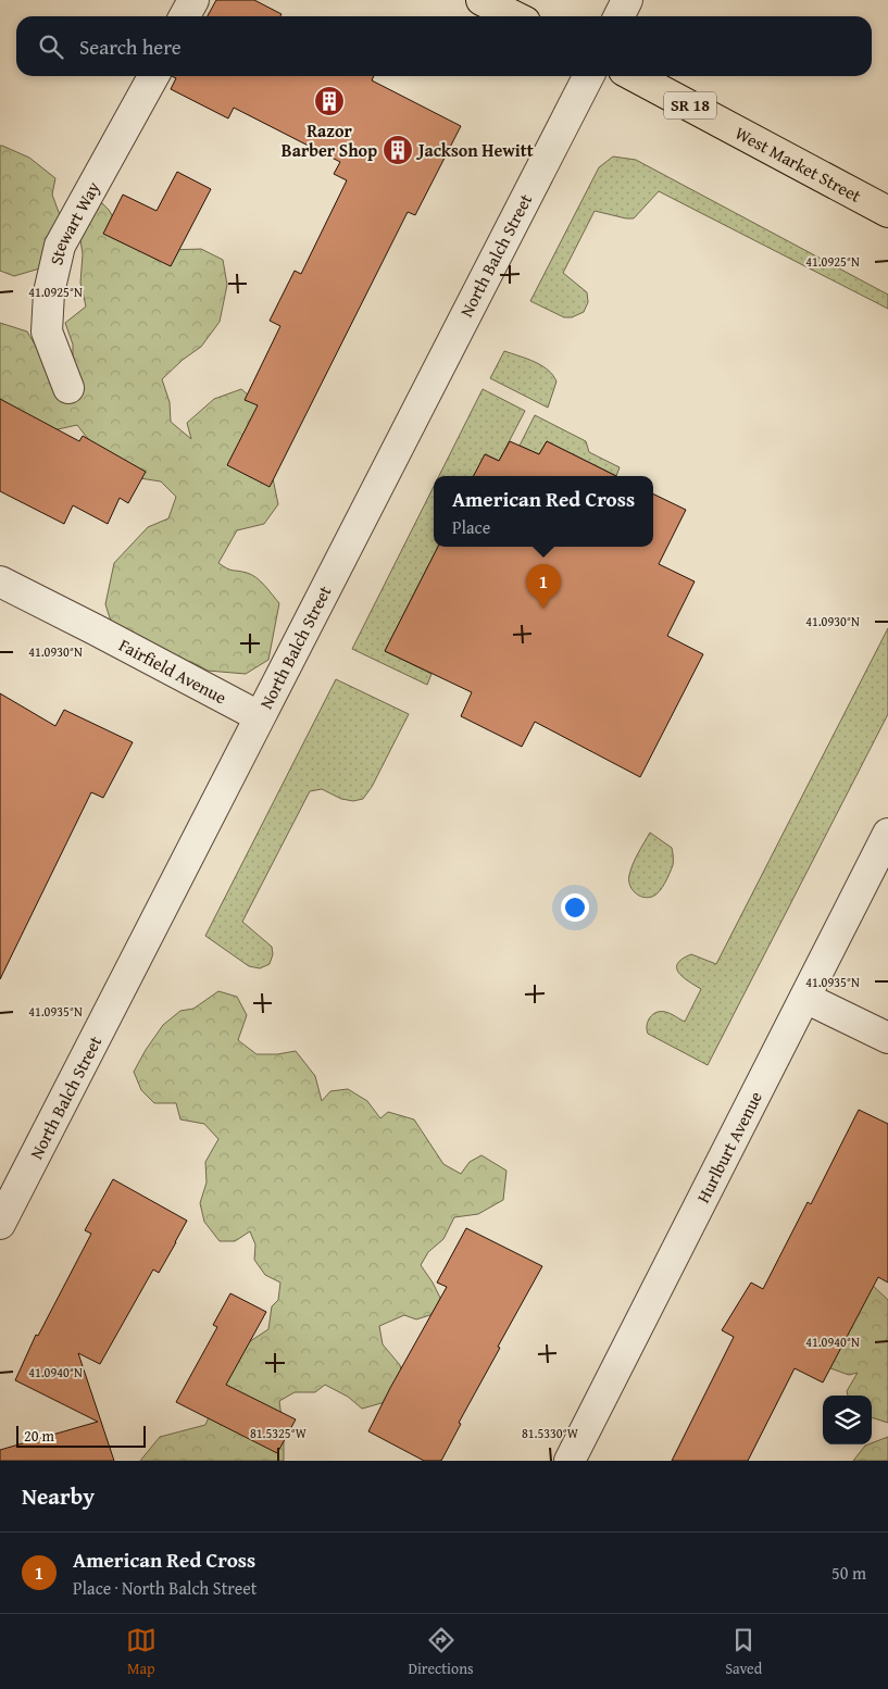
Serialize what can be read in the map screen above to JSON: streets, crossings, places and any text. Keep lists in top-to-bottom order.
{
  "streets": {
    "main road": ["SR 18", "West Market Street"],
    "street": [
      "Stewart Way",
      "North Balch Street",
      "Fairfield Avenue",
      "Hurlburt Avenue"
    ]
  },
  "crossings": [
    ["North Balch Street", "Fairfield Avenue"]
  ],
  "places": {
    "building": ["Razor Barber Shop", "Jackson Hewitt"]
  },
  "scale_bar": "20 m",
  "page": {
    "search": "Search here",
    "popup": ["American Red Cross", "Place"],
    "pins": "1",
    "scale": "20 m",
    "heading": "Nearby",
    "list": [
      {
        "mark": "1",
        "name": "American Red Cross",
        "note": "Place · North Balch Street",
        "value": "50 m"
      }
    ],
    "nav": ["Map", "Directions", "Saved"]
  },
  "coordinates": [
    "41.0925°N",
    "41.0930°N",
    "41.0935°N",
    "41.0940°N",
    "81.5325°W",
    "81.5330°W"
  ]
}
